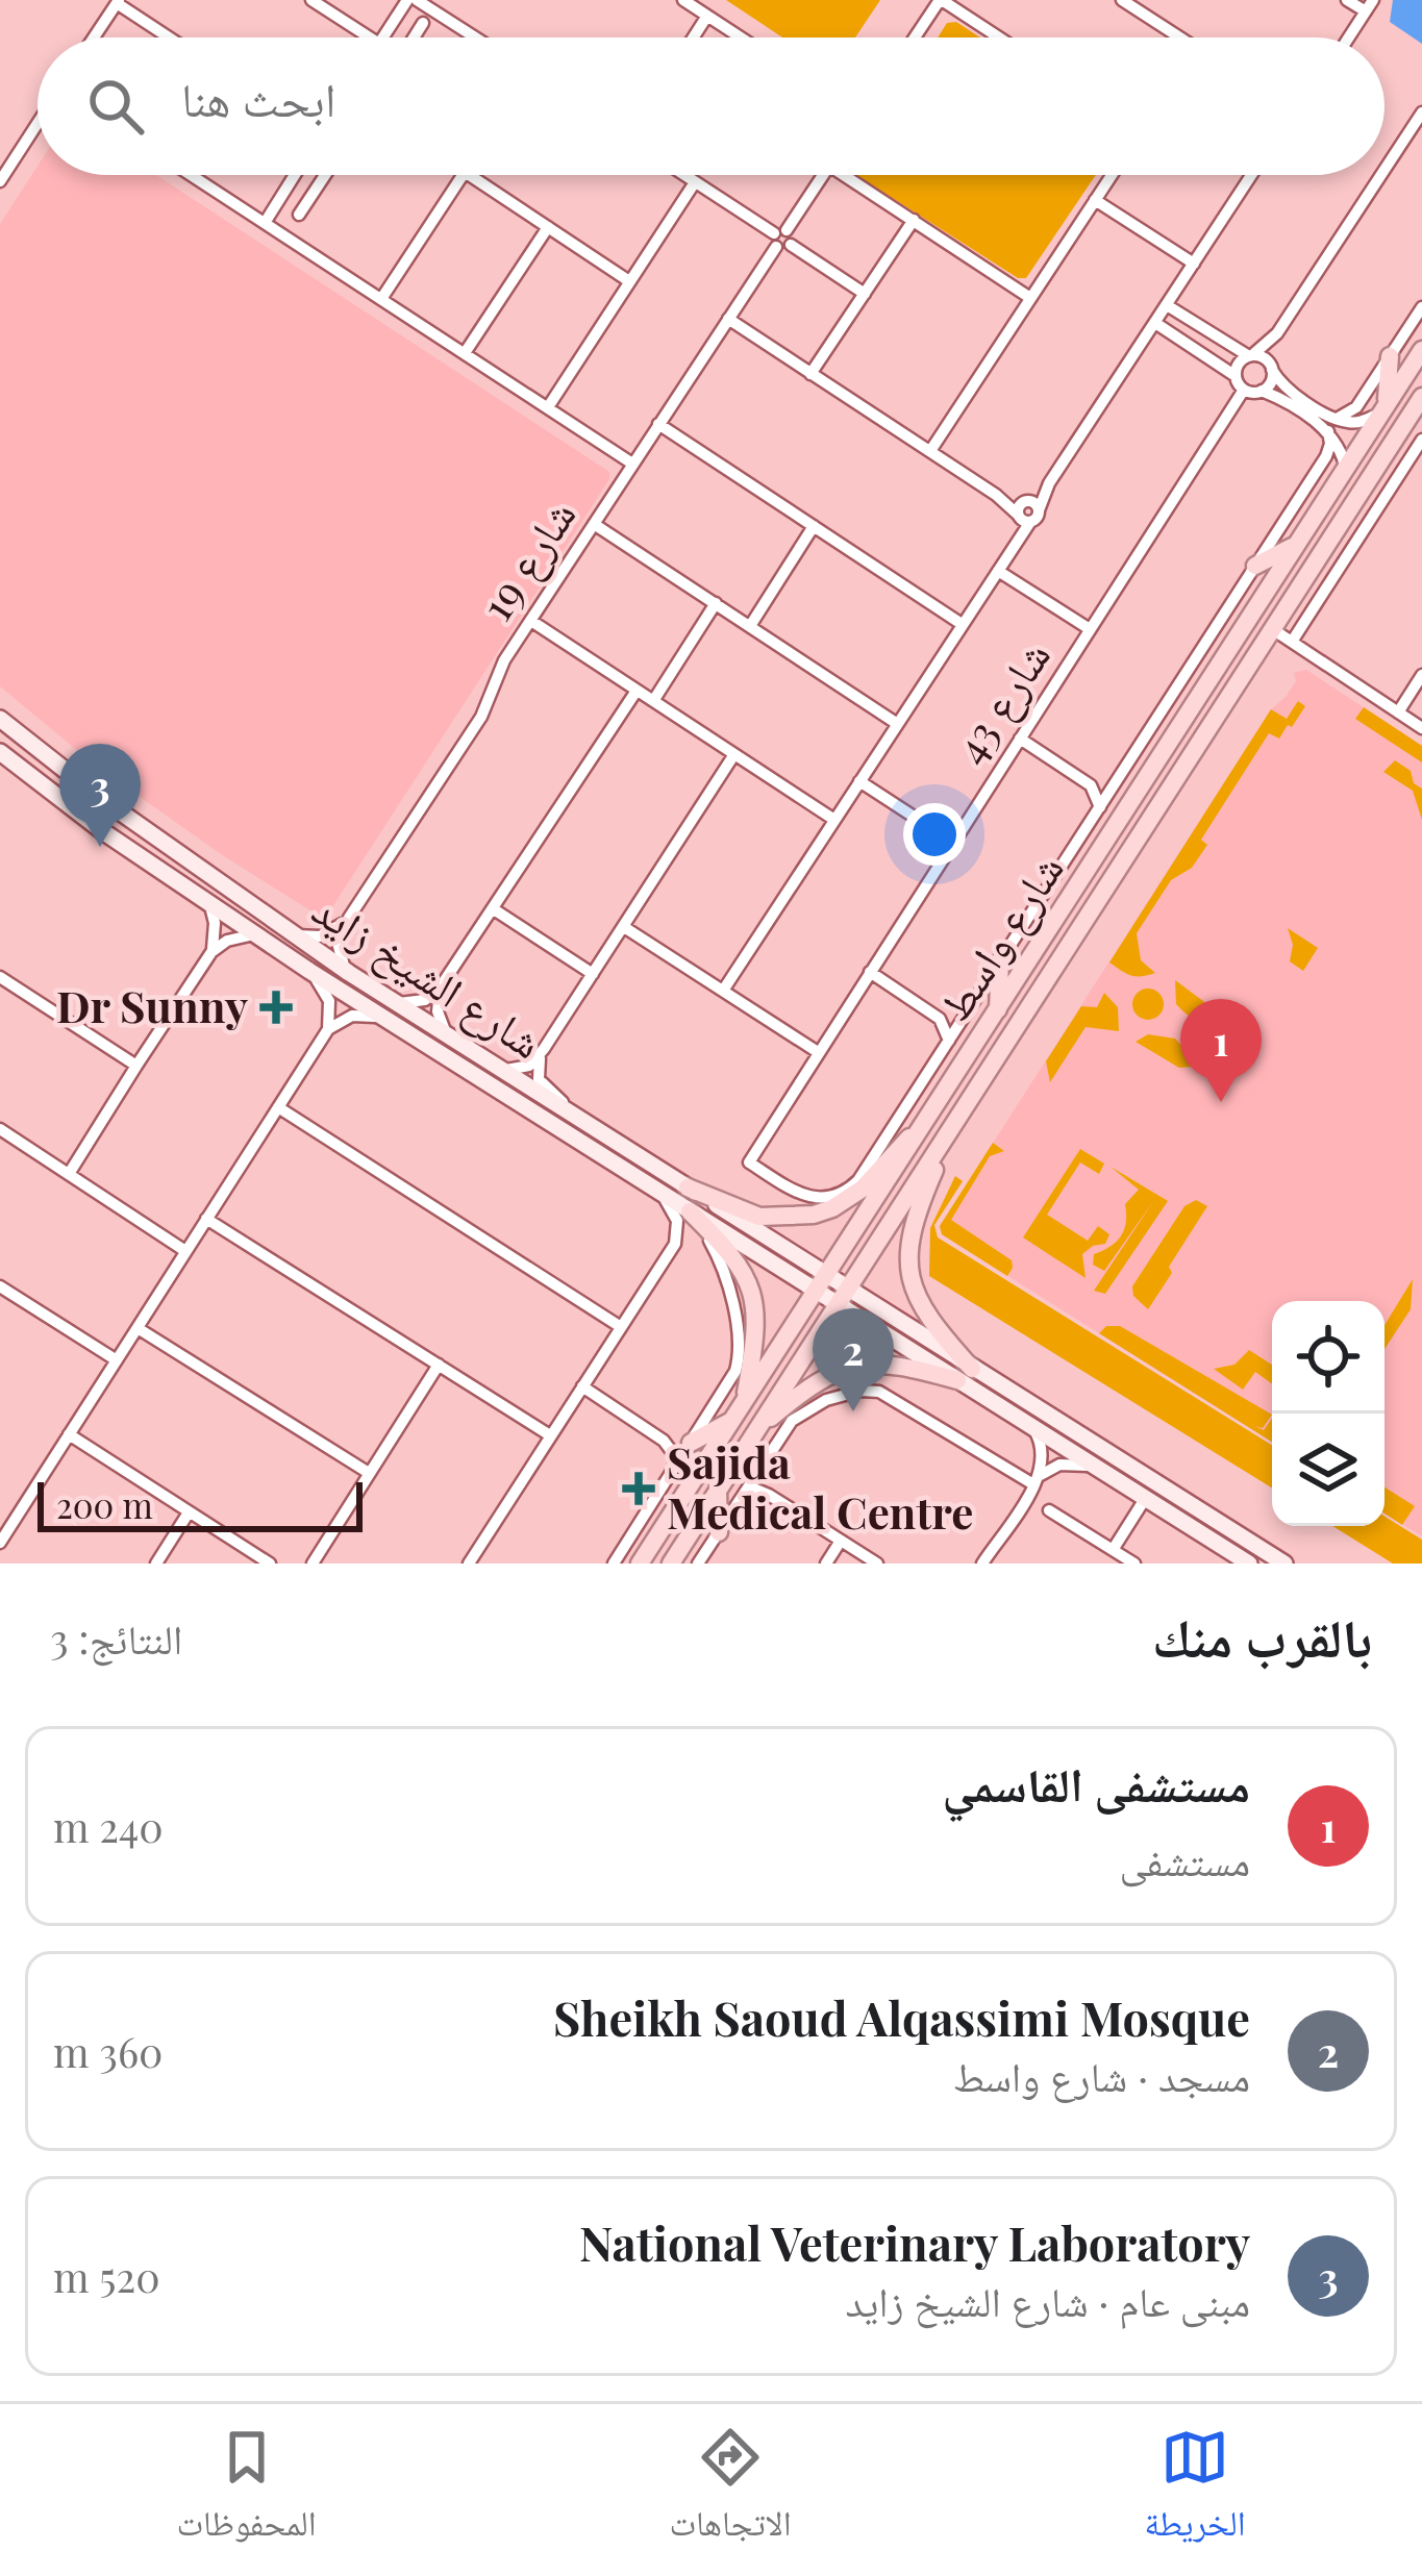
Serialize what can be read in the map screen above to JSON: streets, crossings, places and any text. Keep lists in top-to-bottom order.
{
  "streets": {
    "main road": ["شارع واسط", "شارع الشيخ زايد"],
    "street": ["شارع 19", "شارع 43"]
  },
  "crossings": [
    ["شارع واسط", "شارع الشيخ زايد"]
  ],
  "places": {
    "health": ["Dr Sunny", "Sajida Medical Centre"]
  },
  "scale_bar": "200 m",
  "page": {
    "search": "ابحث هنا",
    "pins": ["3", "1", "2"],
    "scale": "200 m",
    "heading": ["بالقرب منك", "النتائج: 3"],
    "list": [
      {
        "mark": "1",
        "name": "مستشفى القاسمي",
        "note": "مستشفى",
        "value": "240 m"
      },
      {
        "mark": "2",
        "name": "Sheikh Saoud Alqassimi Mosque",
        "note": "مسجد · شارع واسط",
        "value": "360 m"
      },
      {
        "mark": "3",
        "name": "National Veterinary Laboratory",
        "note": "مبنى عام · شارع الشيخ زايد",
        "value": "520 m"
      }
    ],
    "nav": ["الخريطة", "الاتجاهات", "المحفوظات"]
  }
}
